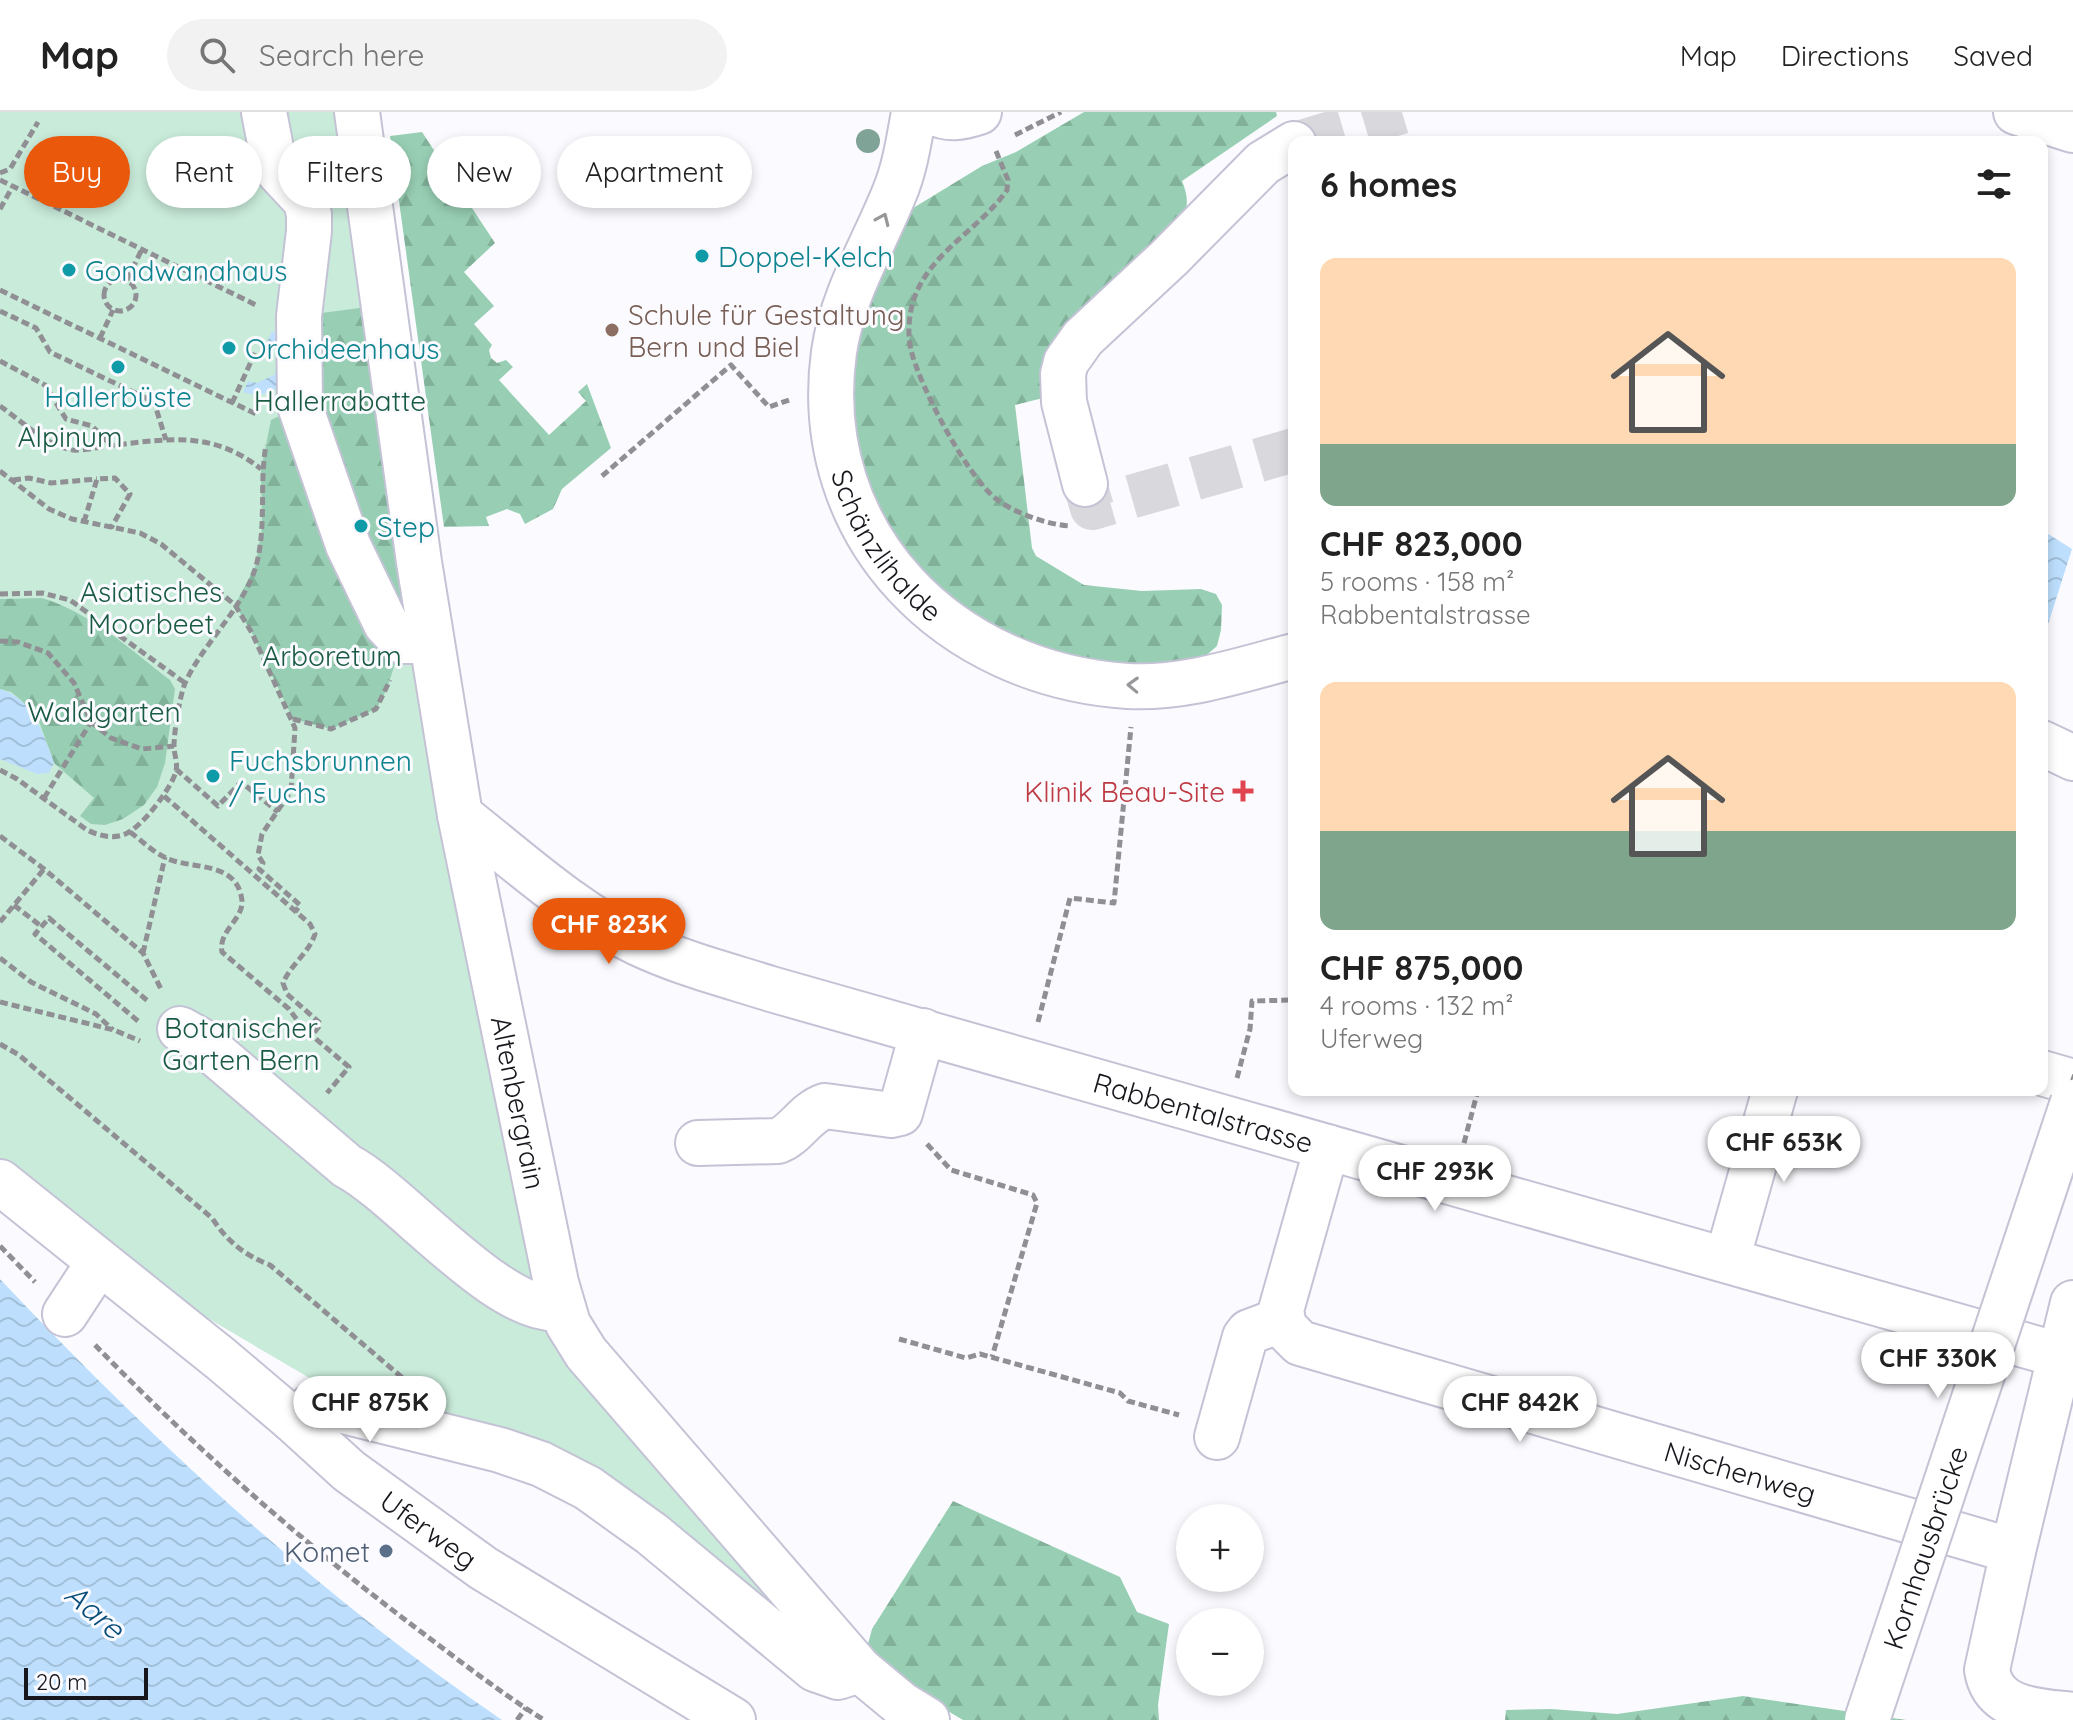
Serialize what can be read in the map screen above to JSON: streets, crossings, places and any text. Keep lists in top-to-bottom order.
{
  "streets": {
    "street": [
      "Schänzlihalde",
      "Altenbergrain",
      "Rabbentalstrasse",
      "Nischenweg",
      "Uferweg",
      "Kornhausbrücke"
    ]
  },
  "crossings": [
    ["Altenbergrain", "Rabbentalstrasse"]
  ],
  "water": ["Aare"],
  "parks": [
    "Hallerrabatte",
    "Alpinum",
    "Asiatisches Moorbeet",
    "Arboretum",
    "Waldgarten",
    "Botanischer Garten Bern"
  ],
  "places": {
    "other": [
      "Doppel-Kelch",
      "Gondwanahaus",
      "Schule für Gestaltung Bern und Biel",
      "Orchideenhaus",
      "Hallerbüste",
      "Step",
      "Fuchsbrunnen / Fuchs",
      "Komet"
    ],
    "health": ["Klinik Beau-Site"]
  },
  "scale_bar": "20 m",
  "page": {
    "header": "Map",
    "search": "Search here",
    "nav": ["Map", "Directions", "Saved"],
    "chip": [
      "Buy",
      "Rent",
      "Filters",
      "New",
      "Apartment"
    ],
    "heading": "6 homes",
    "list": [
      {
        "name": "CHF 823,000",
        "note": "5 rooms · 158 m² · Rabbentalstrasse"
      },
      {
        "name": "CHF 875,000",
        "note": "4 rooms · 132 m² · Uferweg"
      }
    ],
    "price": [
      "CHF 823K",
      "CHF 653K",
      "CHF 293K",
      "CHF 330K",
      "CHF 875K",
      "CHF 842K"
    ],
    "map_buttons": ["+", "−"],
    "scale": "20 m"
  }
}
